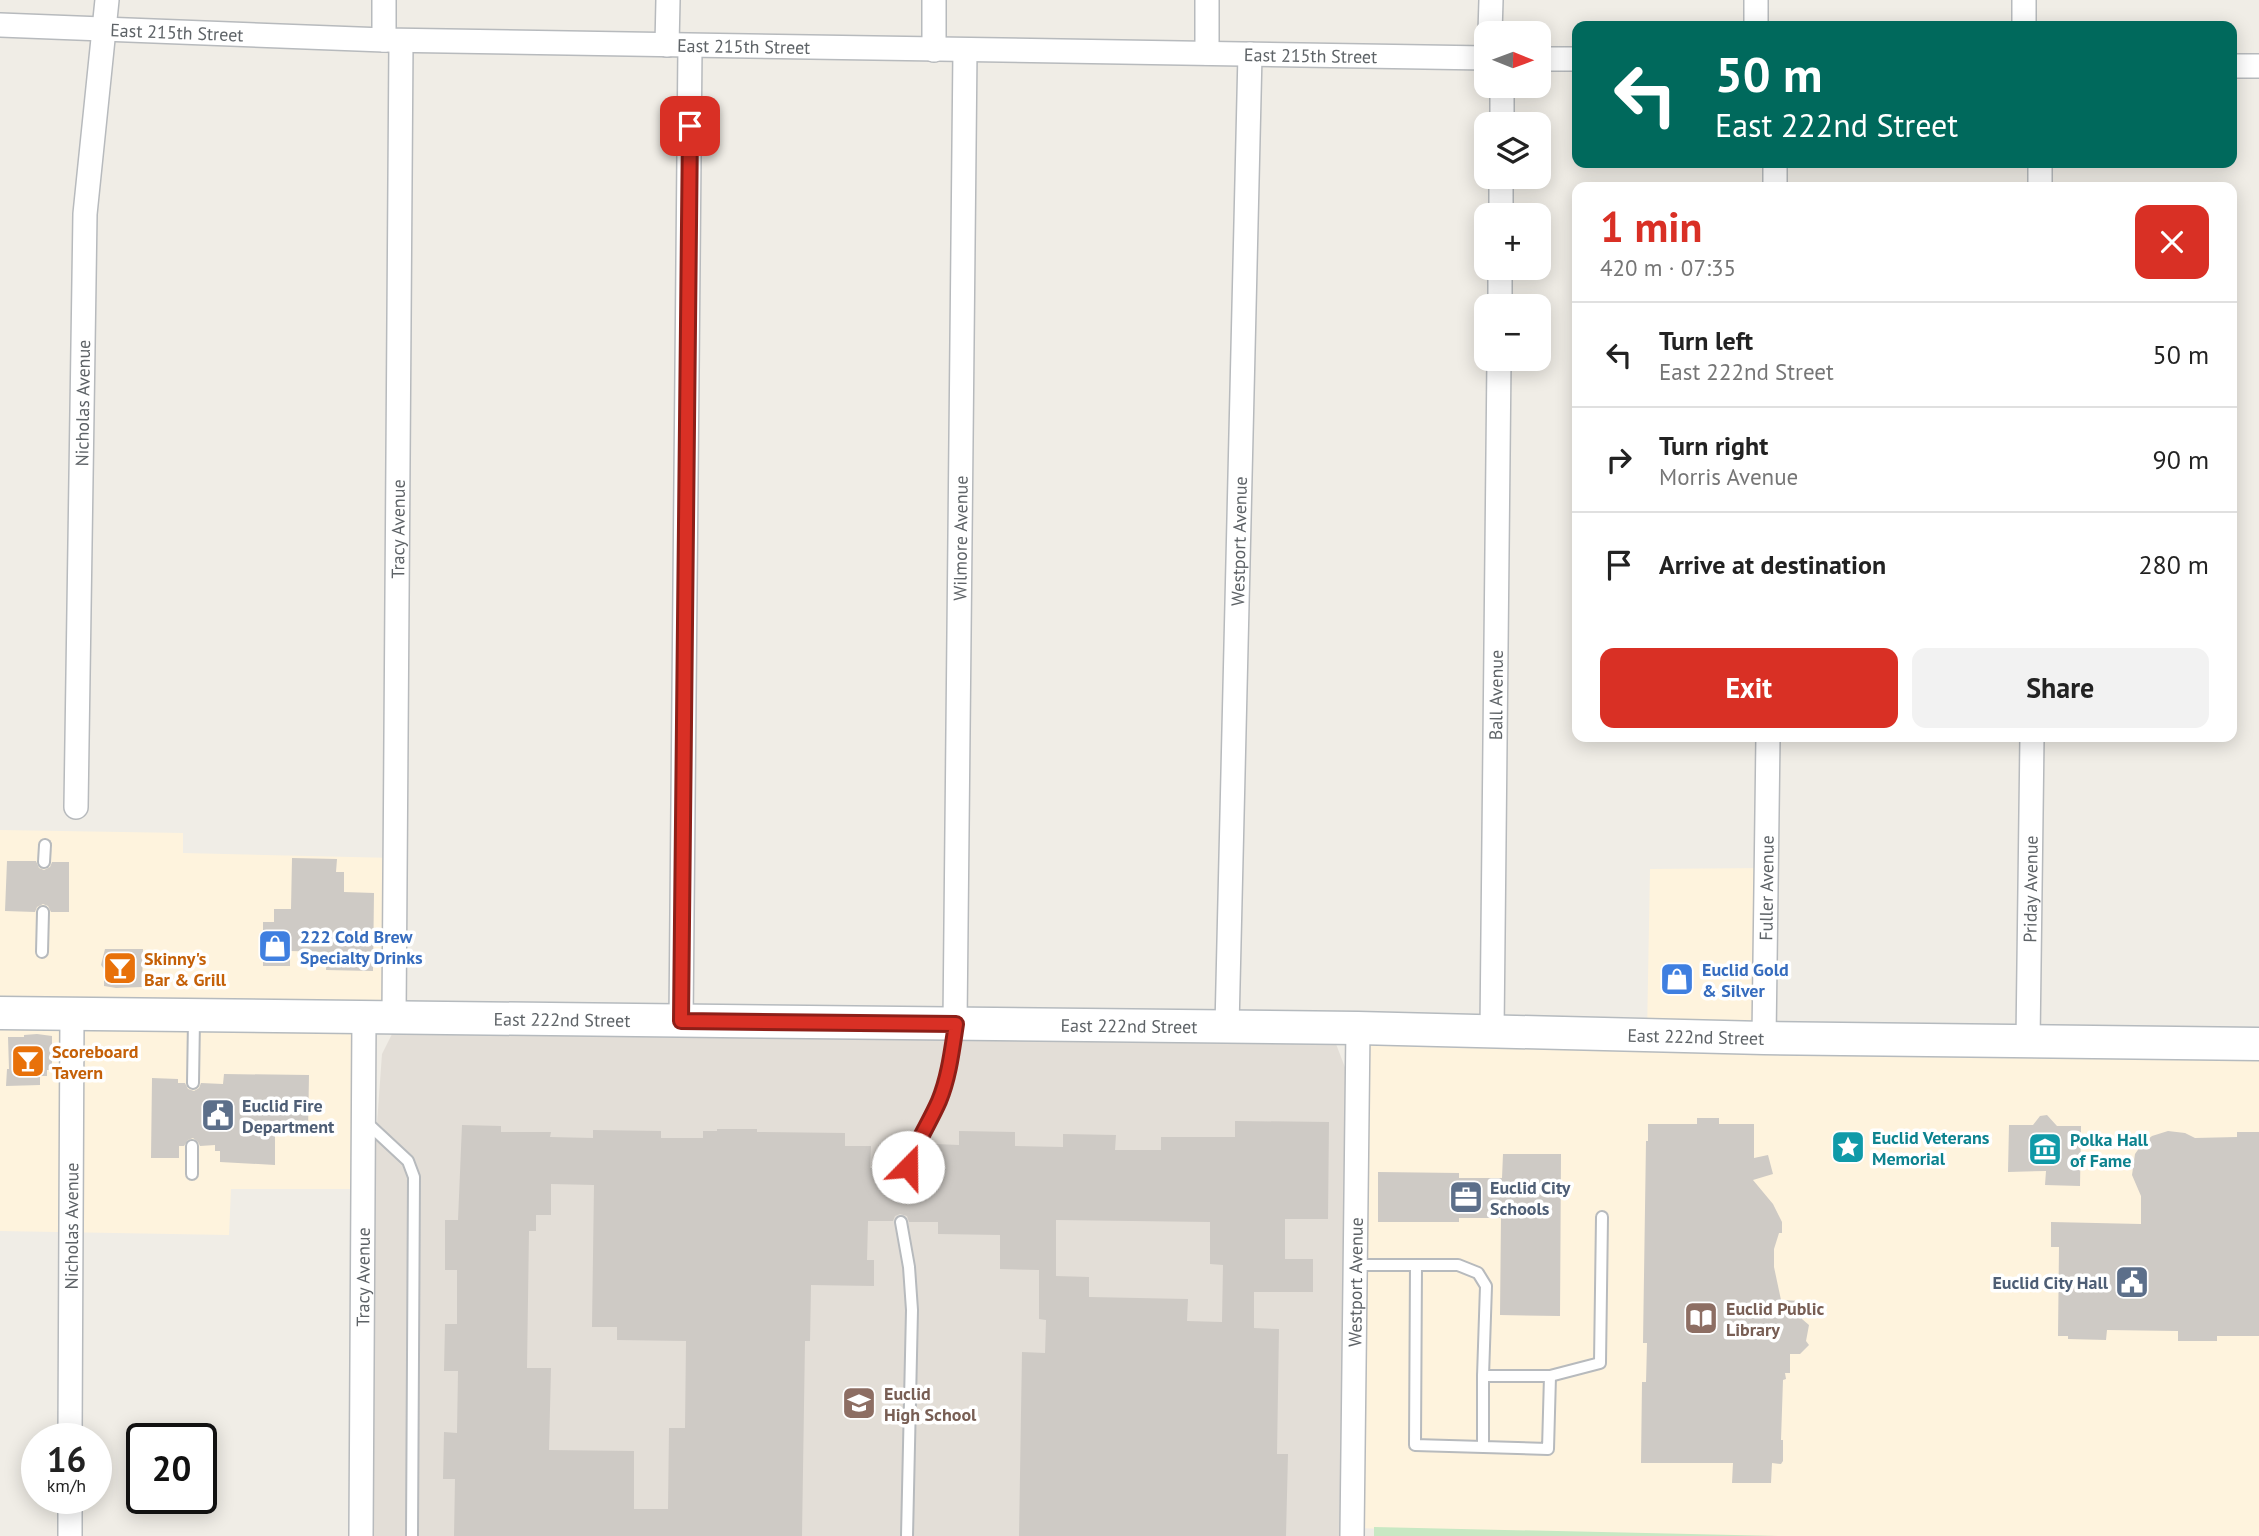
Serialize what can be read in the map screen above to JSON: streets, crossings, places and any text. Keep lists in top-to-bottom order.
{
  "streets": {
    "street": [
      "East 215th Street",
      "Nicholas Avenue",
      "Tracy Avenue",
      "Wilmore Avenue",
      "Westport Avenue",
      "Ball Avenue",
      "Fuller Avenue",
      "Priday Avenue",
      "East 222nd Street"
    ]
  },
  "crossings": [
    ["East 215th Street", "Nicholas Avenue"],
    ["East 215th Street", "Tracy Avenue"],
    ["East 215th Street", "Wilmore Avenue"],
    ["East 215th Street", "Westport Avenue"],
    ["Nicholas Avenue", "East 222nd Street"],
    ["Tracy Avenue", "East 222nd Street"],
    ["Wilmore Avenue", "East 222nd Street"],
    ["Westport Avenue", "East 222nd Street"],
    ["Ball Avenue", "East 222nd Street"],
    ["Fuller Avenue", "East 222nd Street"],
    ["Priday Avenue", "East 222nd Street"]
  ],
  "places": {
    "shop": ["222 Cold Brew Specialty Drinks", "Euclid Gold & Silver"],
    "bar": ["Skinny's Bar & Grill", "Scoreboard Tavern"],
    "public building": ["Euclid Fire Department", "Euclid City Hall"],
    "place": ["Euclid Veterans Memorial"],
    "museum": ["Polka Hall of Fame"],
    "office": ["Euclid City Schools"],
    "library": ["Euclid Public Library"],
    "school or university": ["Euclid High School"]
  },
  "north": "right",
  "page": {
    "map_buttons": ["+", "−"],
    "turn": ["50 m", "East 222nd Street"],
    "heading": ["1 min", "420 m · 07:35"],
    "list": [
      {
        "name": "Turn left",
        "note": "East 222nd Street",
        "value": "50 m"
      },
      {
        "name": "Turn right",
        "note": "Morris Avenue",
        "value": "90 m"
      },
      {
        "name": "Arrive at destination",
        "value": "280 m"
      }
    ],
    "buttons": ["Exit", "Share"],
    "speed": "16 km/h",
    "limit": "20"
  }
}
